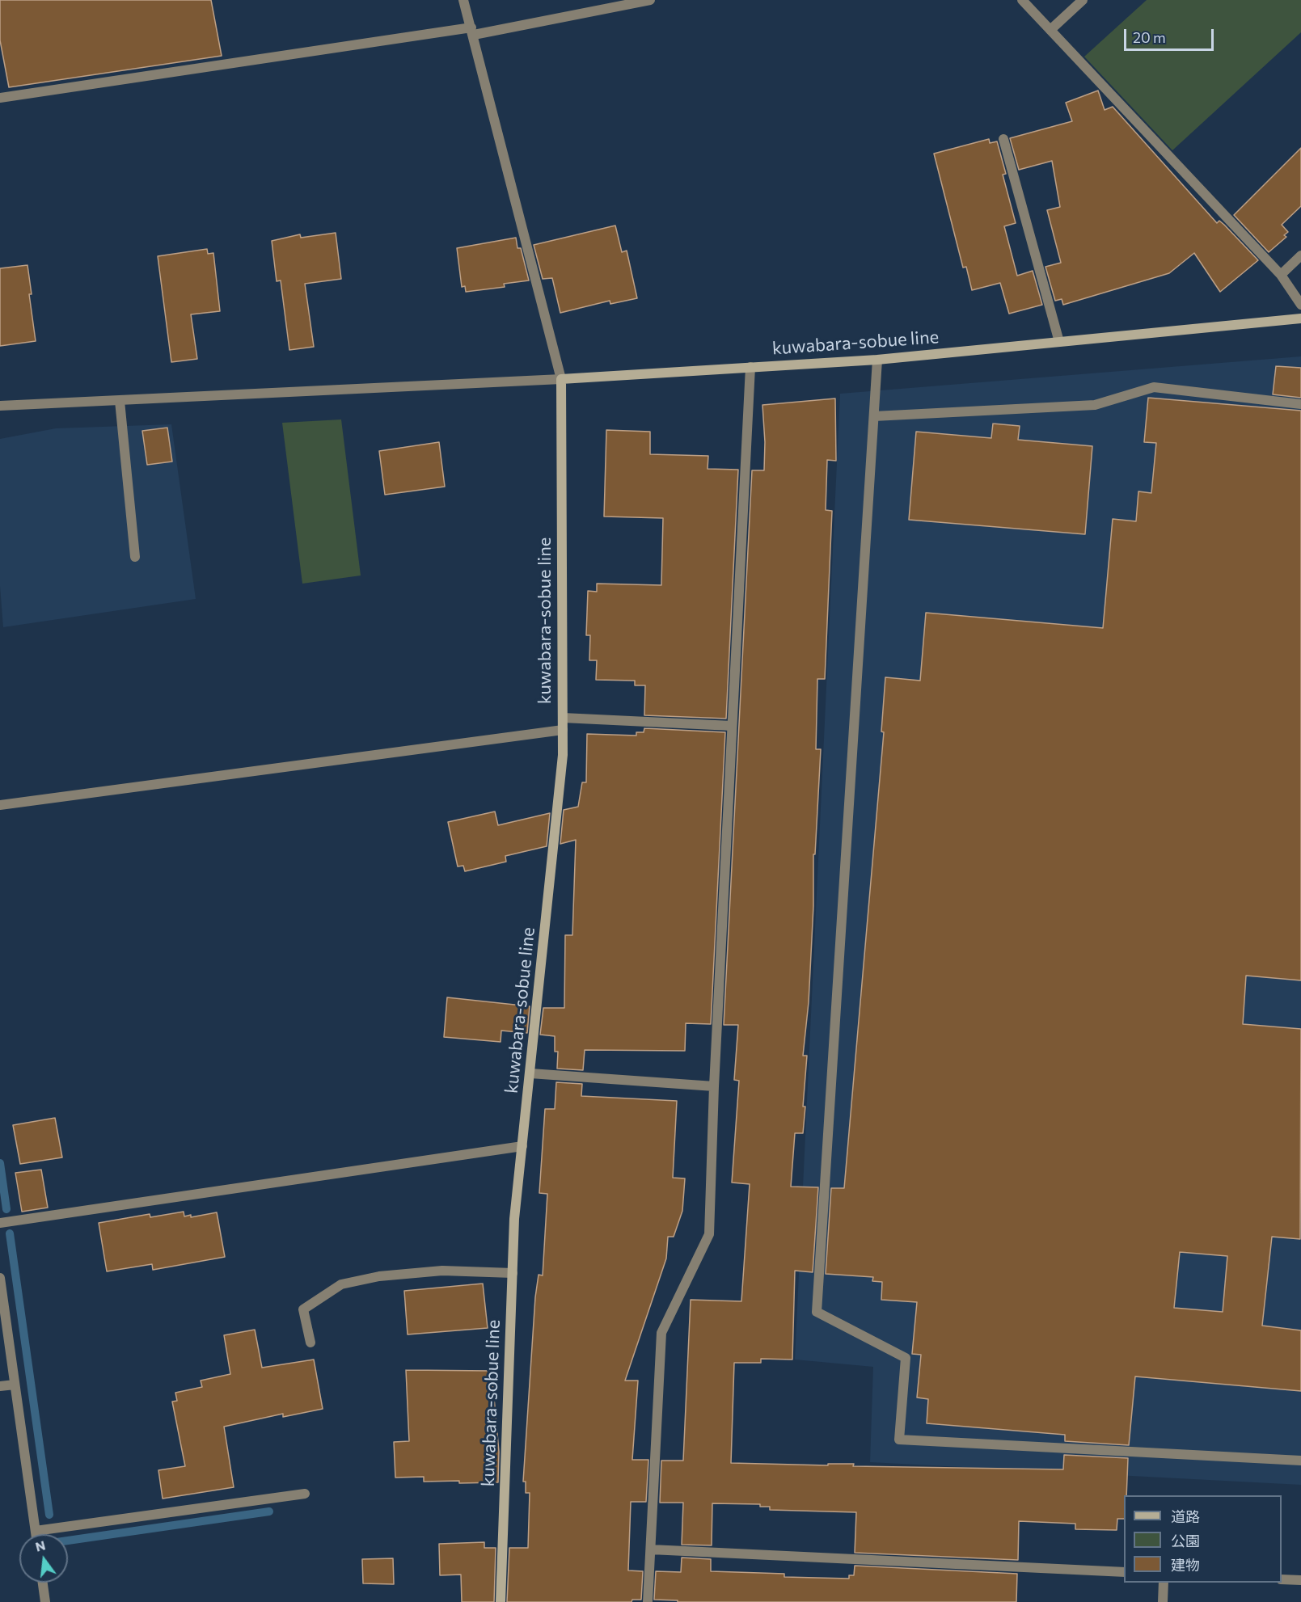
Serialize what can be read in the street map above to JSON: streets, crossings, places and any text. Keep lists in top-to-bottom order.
{
  "streets": {
    "main road": ["kuwabara-sobue line"]
  },
  "legend": ["道路", "公園", "建物"],
  "scale_bar": "20 m",
  "north": "top"
}
